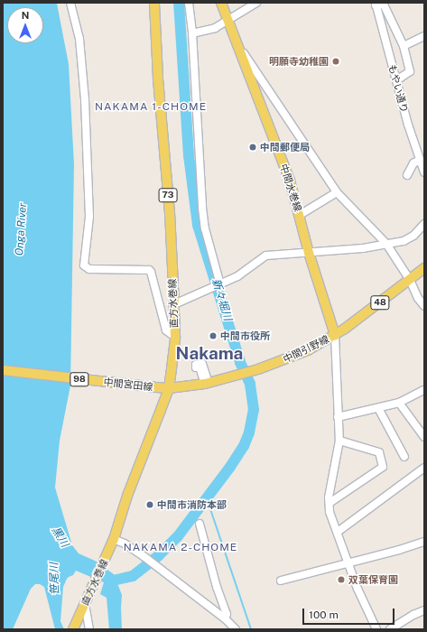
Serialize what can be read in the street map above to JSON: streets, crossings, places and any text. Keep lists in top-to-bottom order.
{
  "streets": {
    "main road": [
      "中間水巻線",
      "73",
      "48",
      "直方水巻線",
      "中間引野線",
      "98",
      "中間宮田線"
    ],
    "street": ["もやい通り"]
  },
  "crossings": [
    ["中間水巻線", "中間引野線"],
    ["直方水巻線", "中間引野線"],
    ["直方水巻線", "中間宮田線"],
    ["中間引野線", "中間宮田線"]
  ],
  "districts": ["NAKAMA 1-CHOME", "Nakama", "NAKAMA 2-CHOME"],
  "water": [
    "Onga River",
    "新々堀川",
    "黒川",
    "笹尾川"
  ],
  "places": [
    "明願寺幼稚園",
    "中間郵便局",
    "中間市役所",
    "中間市消防本部",
    "双葉保育園"
  ],
  "scale_bar": "100 m",
  "north": "top"
}
